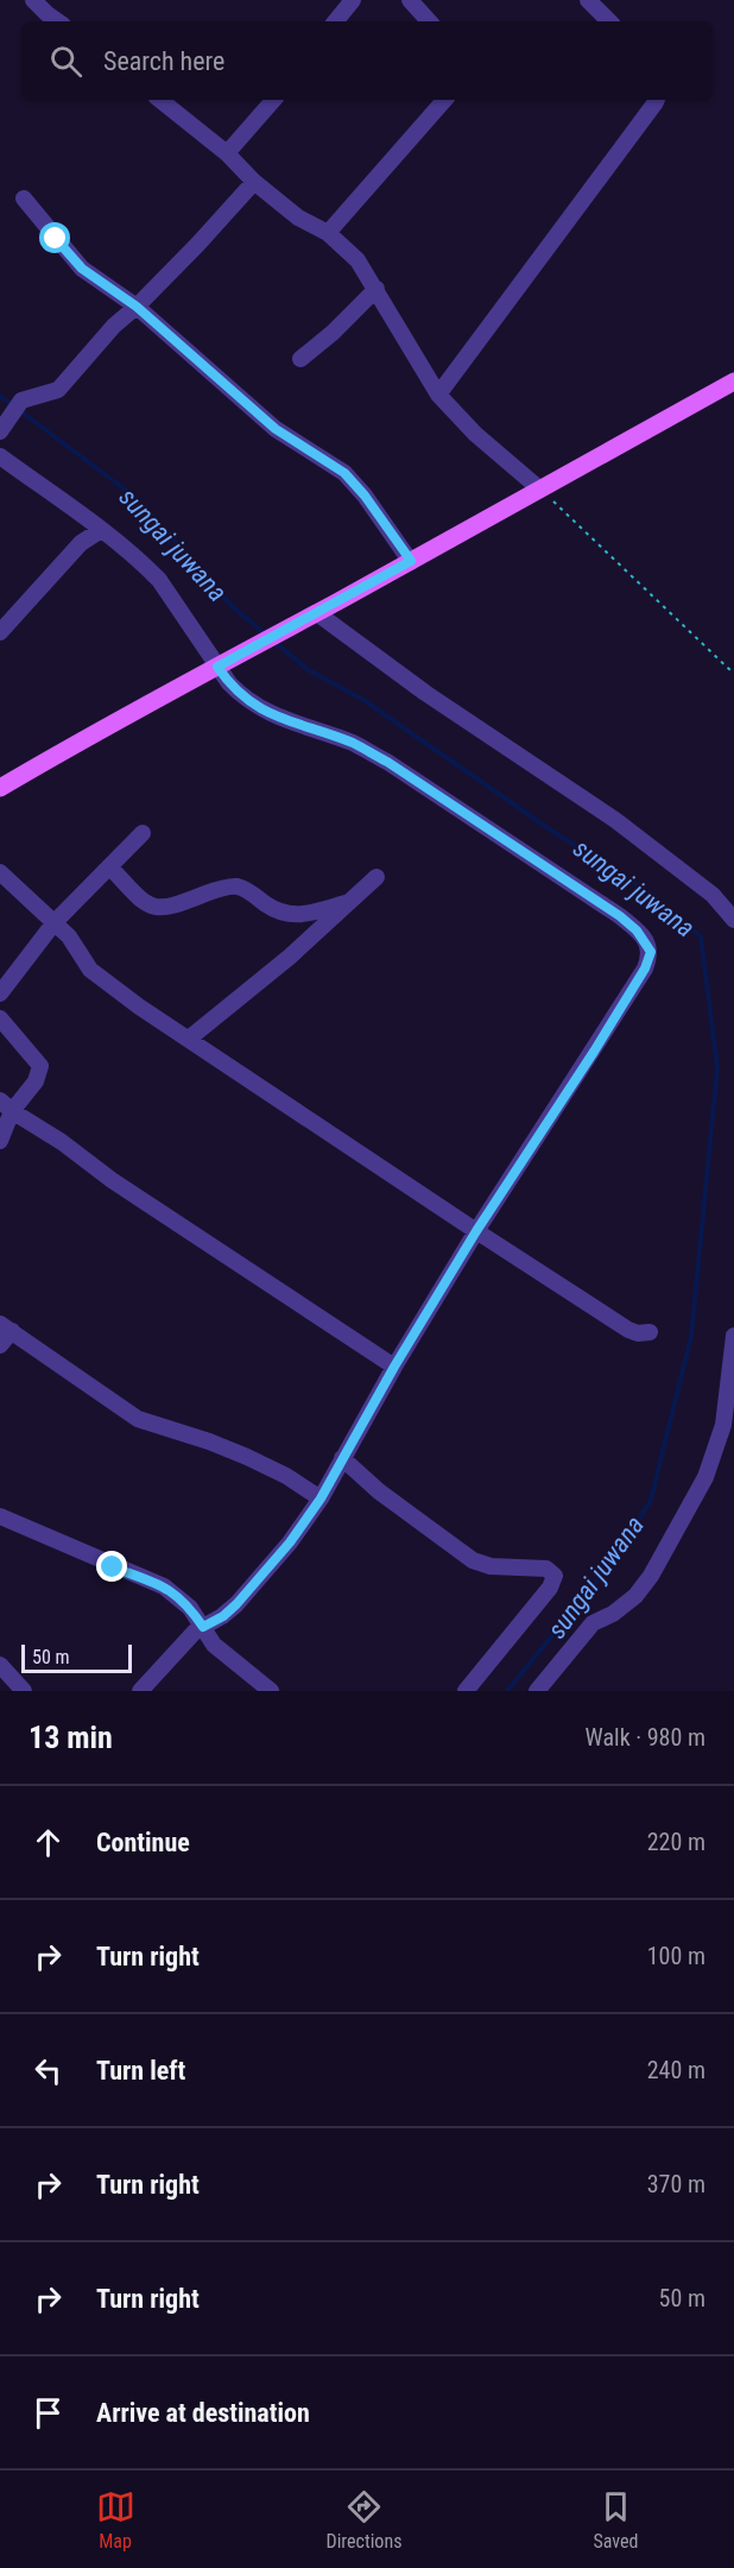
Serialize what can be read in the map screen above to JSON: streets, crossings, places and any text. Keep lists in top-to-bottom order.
{
  "water": ["sungai juwana"],
  "scale_bar": "50 m",
  "page": {
    "search": "Search here",
    "scale": "50 m",
    "heading": ["13 min", "Walk · 980 m"],
    "list": [
      ["Continue", "220 m"],
      ["Turn right", "100 m"],
      ["Turn left", "240 m"],
      ["Turn right", "370 m"],
      ["Turn right", "50 m"],
      "Arrive at destination"
    ],
    "nav": ["Map", "Directions", "Saved"]
  }
}
